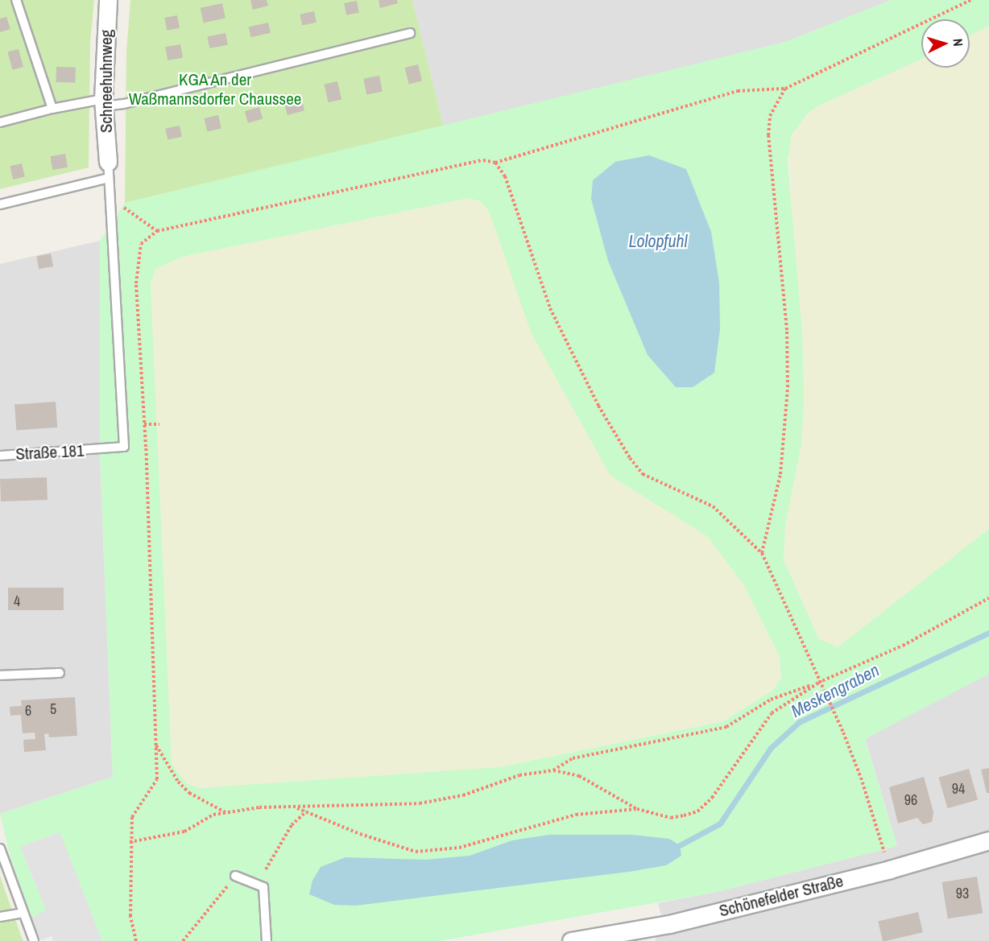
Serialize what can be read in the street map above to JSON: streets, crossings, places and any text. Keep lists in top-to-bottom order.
{
  "streets": {
    "street": ["Schneehuhnweg", "Schönefelder Straße"],
    "lane": ["Straße 181"]
  },
  "water": ["Lolopfuhl", "Meskengraben"],
  "parks": ["KGA An der Waßmannsdorfer Chaussee"],
  "house_numbers": [
    "4",
    "5",
    "6",
    "94",
    "96",
    "93"
  ],
  "north": "right"
}
